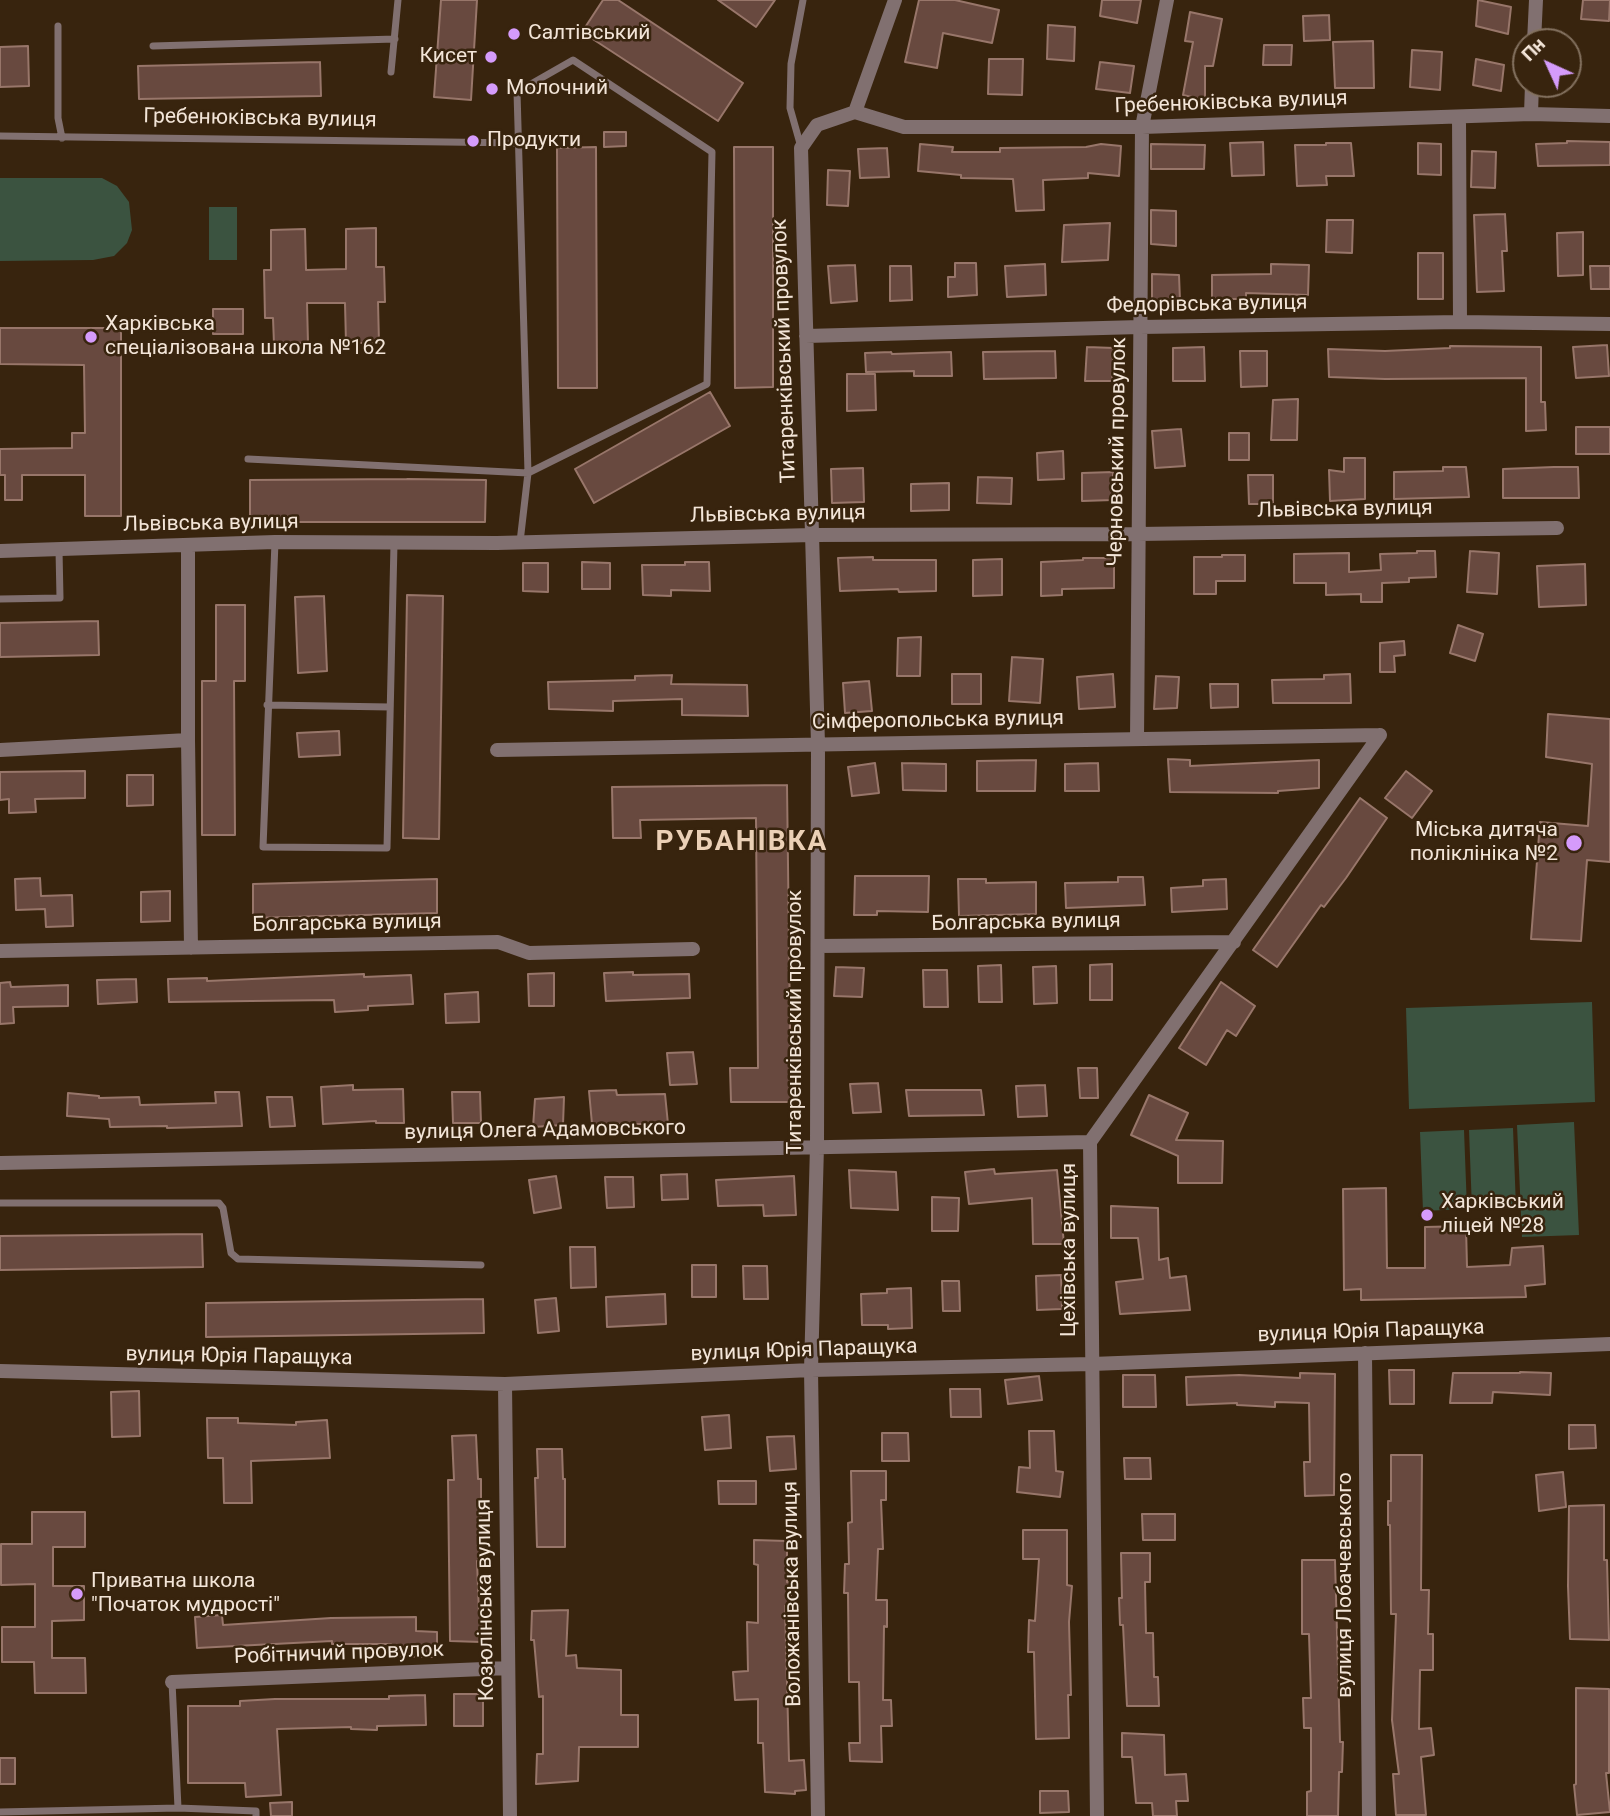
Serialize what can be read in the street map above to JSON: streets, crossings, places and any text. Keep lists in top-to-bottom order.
{
  "streets": {
    "street": [
      "Гребенюківська вулиця",
      "Федорівська вулиця",
      "Титаренківський провулок",
      "Черновський провулок",
      "Львівська вулиця",
      "Сімферопольська вулиця",
      "Болгарська вулиця",
      "вулиця Олега Адамовського",
      "Цехівська вулиця",
      "вулиця Юрія Паращука",
      "вулиця Лобачевського",
      "Воложанівська вулиця",
      "Козюлінська вулиця",
      "Робітничий провулок"
    ]
  },
  "crossings": [
    ["Гребенюківська вулиця", "Черновський провулок"],
    ["Федорівська вулиця", "Титаренківський провулок"],
    ["Федорівська вулиця", "Черновський провулок"],
    ["Титаренківський провулок", "Львівська вулиця"],
    ["Титаренківський провулок", "Сімферопольська вулиця"],
    ["Титаренківський провулок", "Болгарська вулиця"],
    ["Титаренківський провулок", "вулиця Олега Адамовського"],
    ["Титаренківський провулок", "вулиця Юрія Паращука"],
    ["Титаренківський провулок", "Воложанівська вулиця"],
    ["Черновський провулок", "Львівська вулиця"],
    ["Черновський провулок", "Сімферопольська вулиця"],
    ["Сімферопольська вулиця", "Цехівська вулиця"],
    ["Болгарська вулиця", "Цехівська вулиця"],
    ["вулиця Олега Адамовського", "Цехівська вулиця"],
    ["Цехівська вулиця", "вулиця Юрія Паращука"],
    ["вулиця Юрія Паращука", "вулиця Лобачевського"],
    ["вулиця Юрія Паращука", "Воложанівська вулиця"],
    ["вулиця Юрія Паращука", "Козюлінська вулиця"],
    ["Козюлінська вулиця", "Робітничий провулок"]
  ],
  "districts": ["РУБАНІВКА"],
  "places": [
    "Салтівський",
    "Кисет",
    "Молочний",
    "Продукти",
    "Харківська спеціалізована школа №162",
    "Міська дитяча поліклініка №2",
    "Харківський ліцей №28",
    "Приватна школа \"Початок мудрості\""
  ],
  "north": "top left"
}
